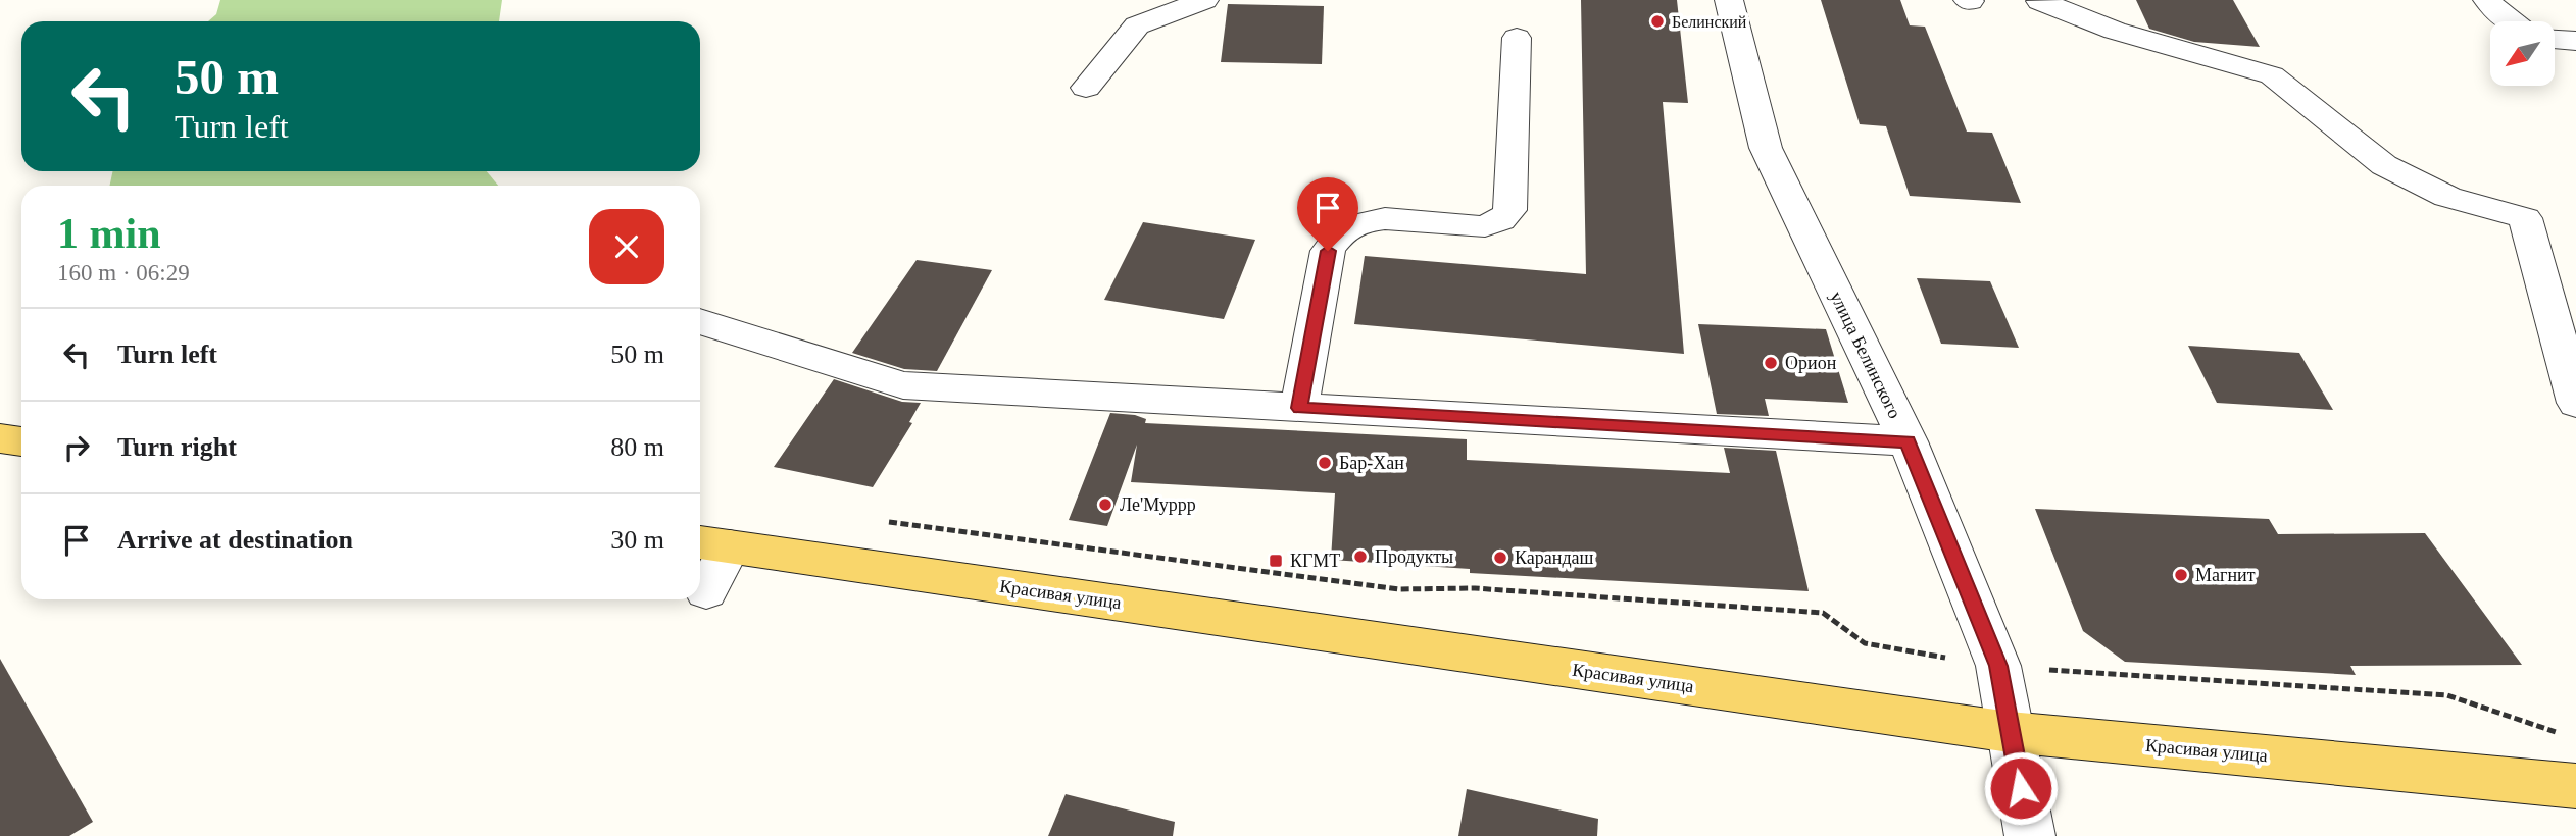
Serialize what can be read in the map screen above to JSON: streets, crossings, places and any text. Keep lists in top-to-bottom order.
{
  "streets": {
    "main road": ["Красивая улица"],
    "street": ["улица Белинского"]
  },
  "crossings": [
    ["улица Белинского", "Красивая улица"]
  ],
  "places": {
    "other": [
      "Белинский",
      "Орион",
      "Бар-Хан",
      "Ле'Муррр",
      "Продукты",
      "Карандаш",
      "Магнит"
    ],
    "transit": ["КГМТ"]
  },
  "north": "bottom left",
  "page": {
    "turn": ["50 m", "Turn left"],
    "heading": ["1 min", "160 m · 06:29"],
    "list": [
      {
        "name": "Turn left",
        "value": "50 m"
      },
      {
        "name": "Turn right",
        "value": "80 m"
      },
      {
        "name": "Arrive at destination",
        "value": "30 m"
      }
    ]
  }
}
